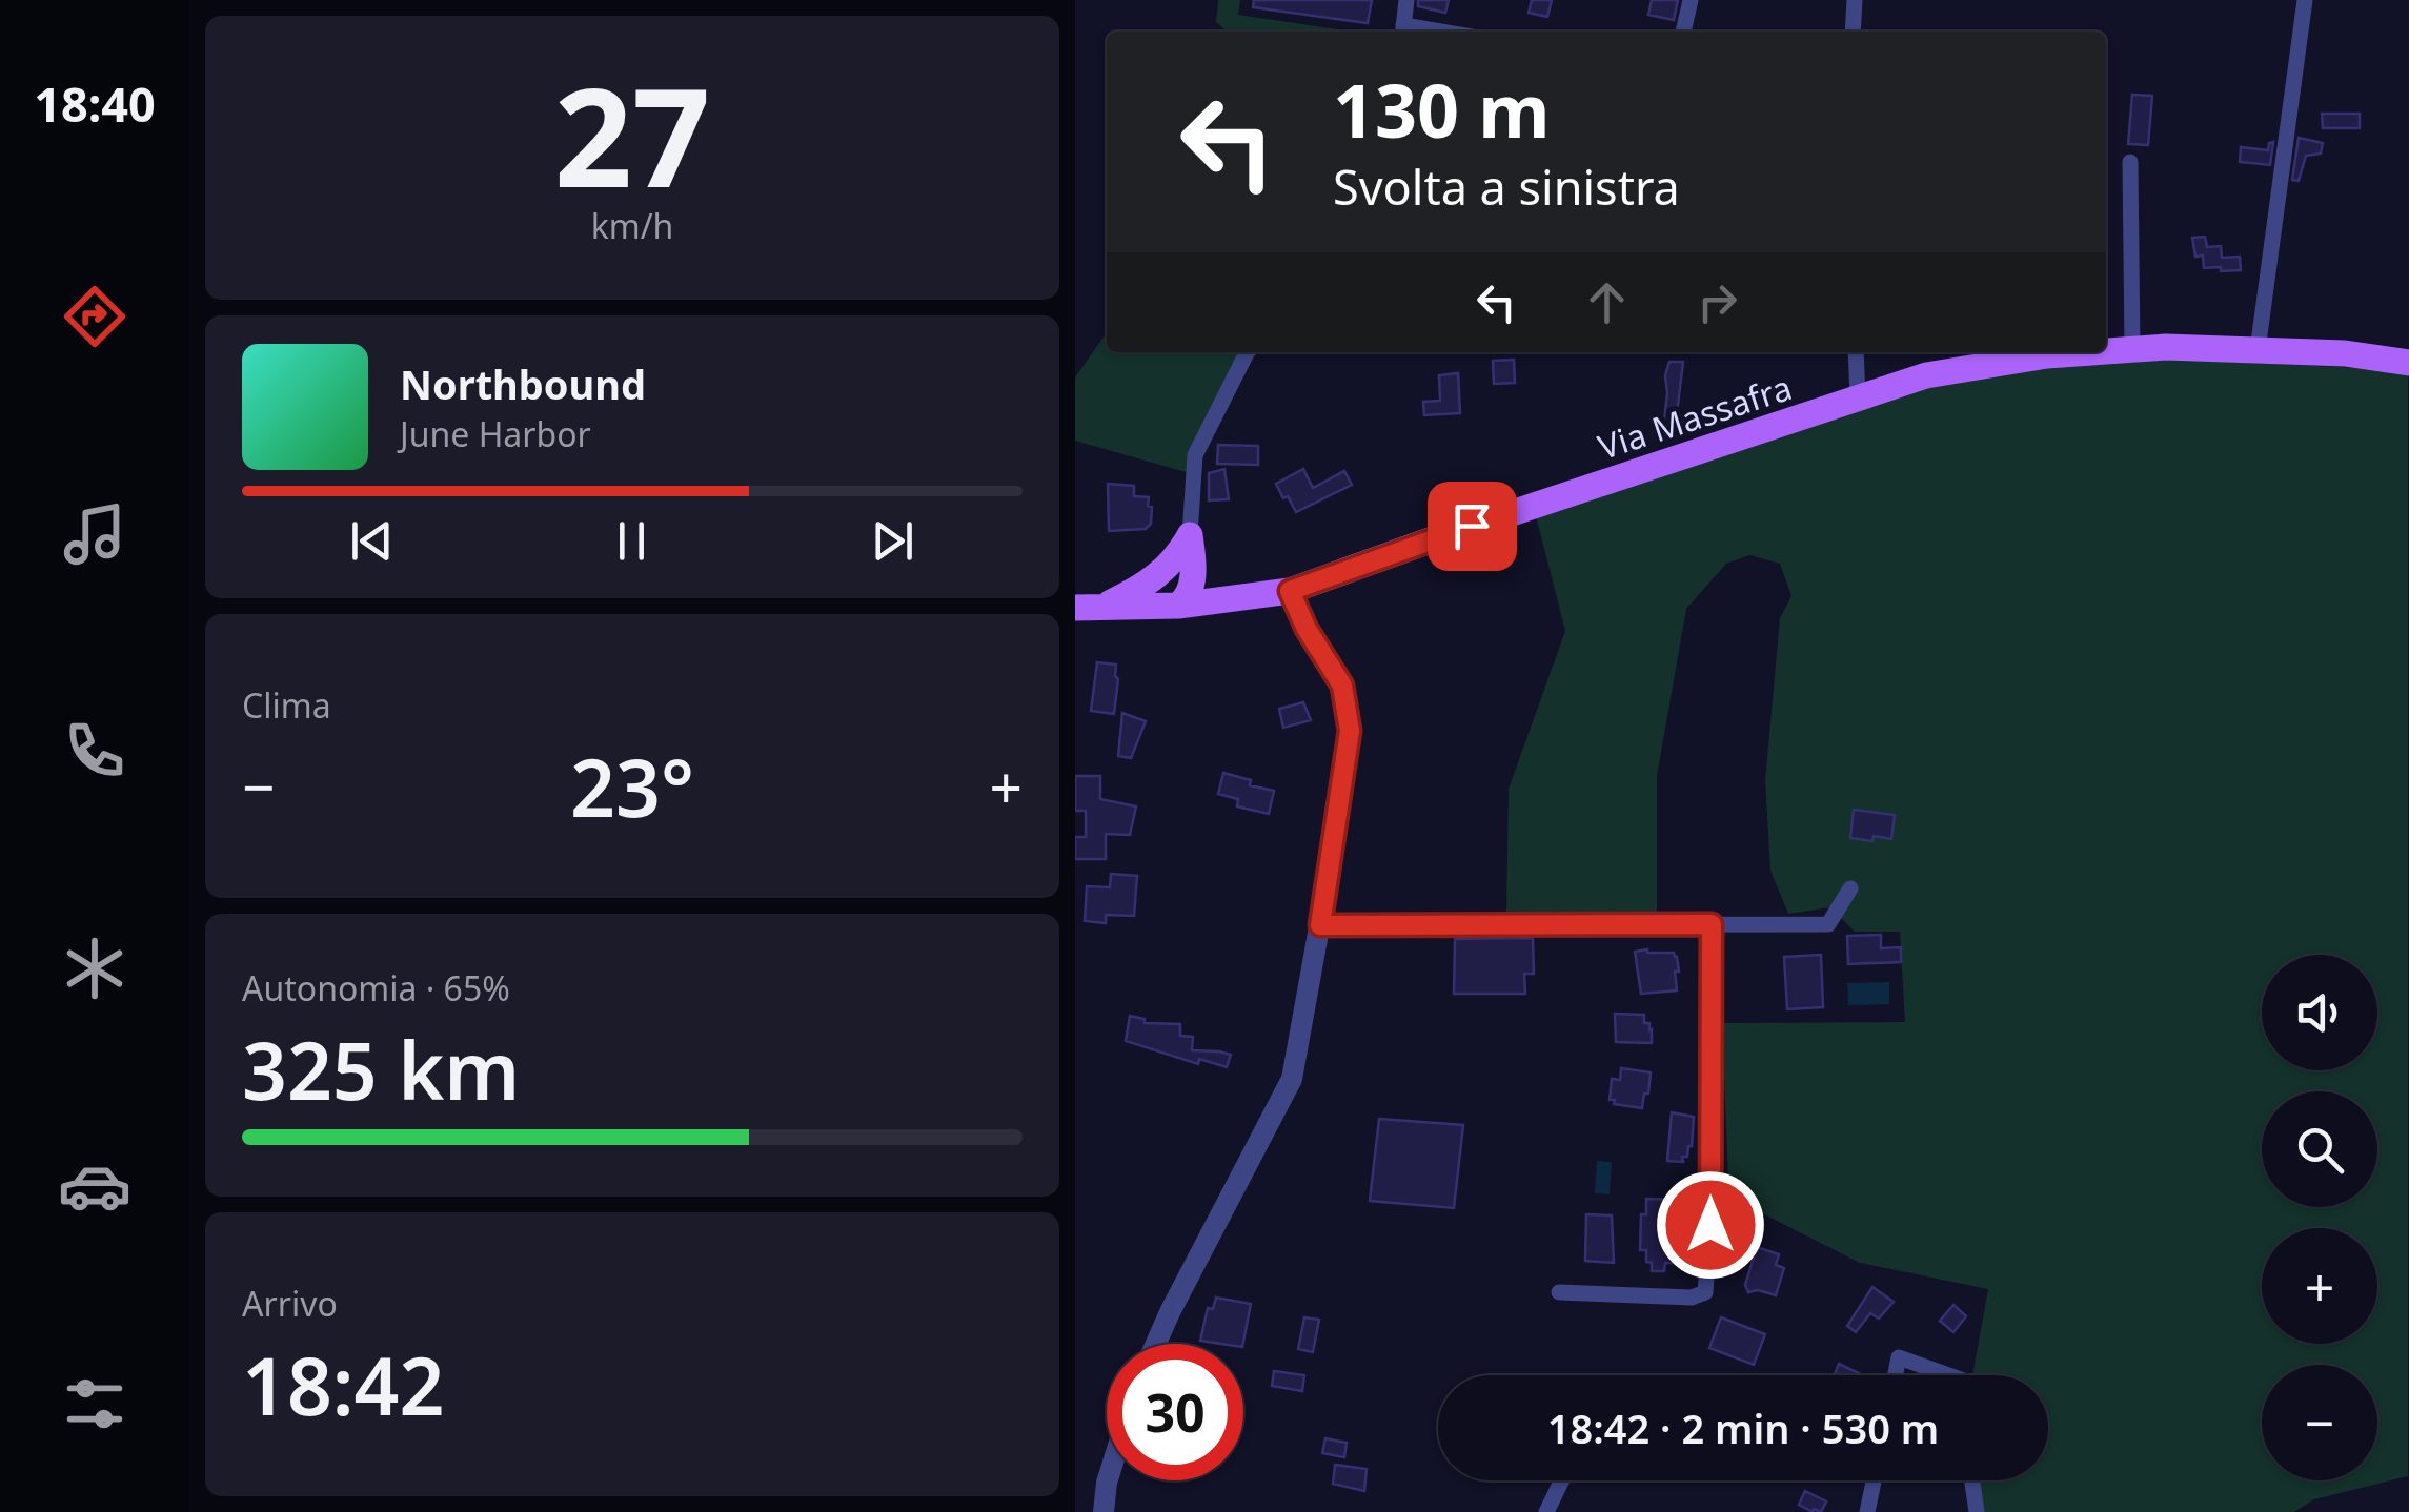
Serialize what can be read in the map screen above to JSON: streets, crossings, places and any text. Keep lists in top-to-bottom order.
{
  "streets": {
    "main road": ["Via Massafra"]
  },
  "page": {
    "tabs": "18:40",
    "tile": [
      ["27", "km/h"],
      "Clima",
      ["Autonomia · 65%", "325 km"],
      ["Arrivo", "18:42"]
    ],
    "turn": ["130 m", "Svolta a sinistra"],
    "song": ["Northbound", "June Harbor"],
    "heat": ["−", "23°", "+"],
    "map_buttons": ["+", "−"],
    "limit": "30",
    "trip": "18:42 · 2 min · 530 m"
  }
}
